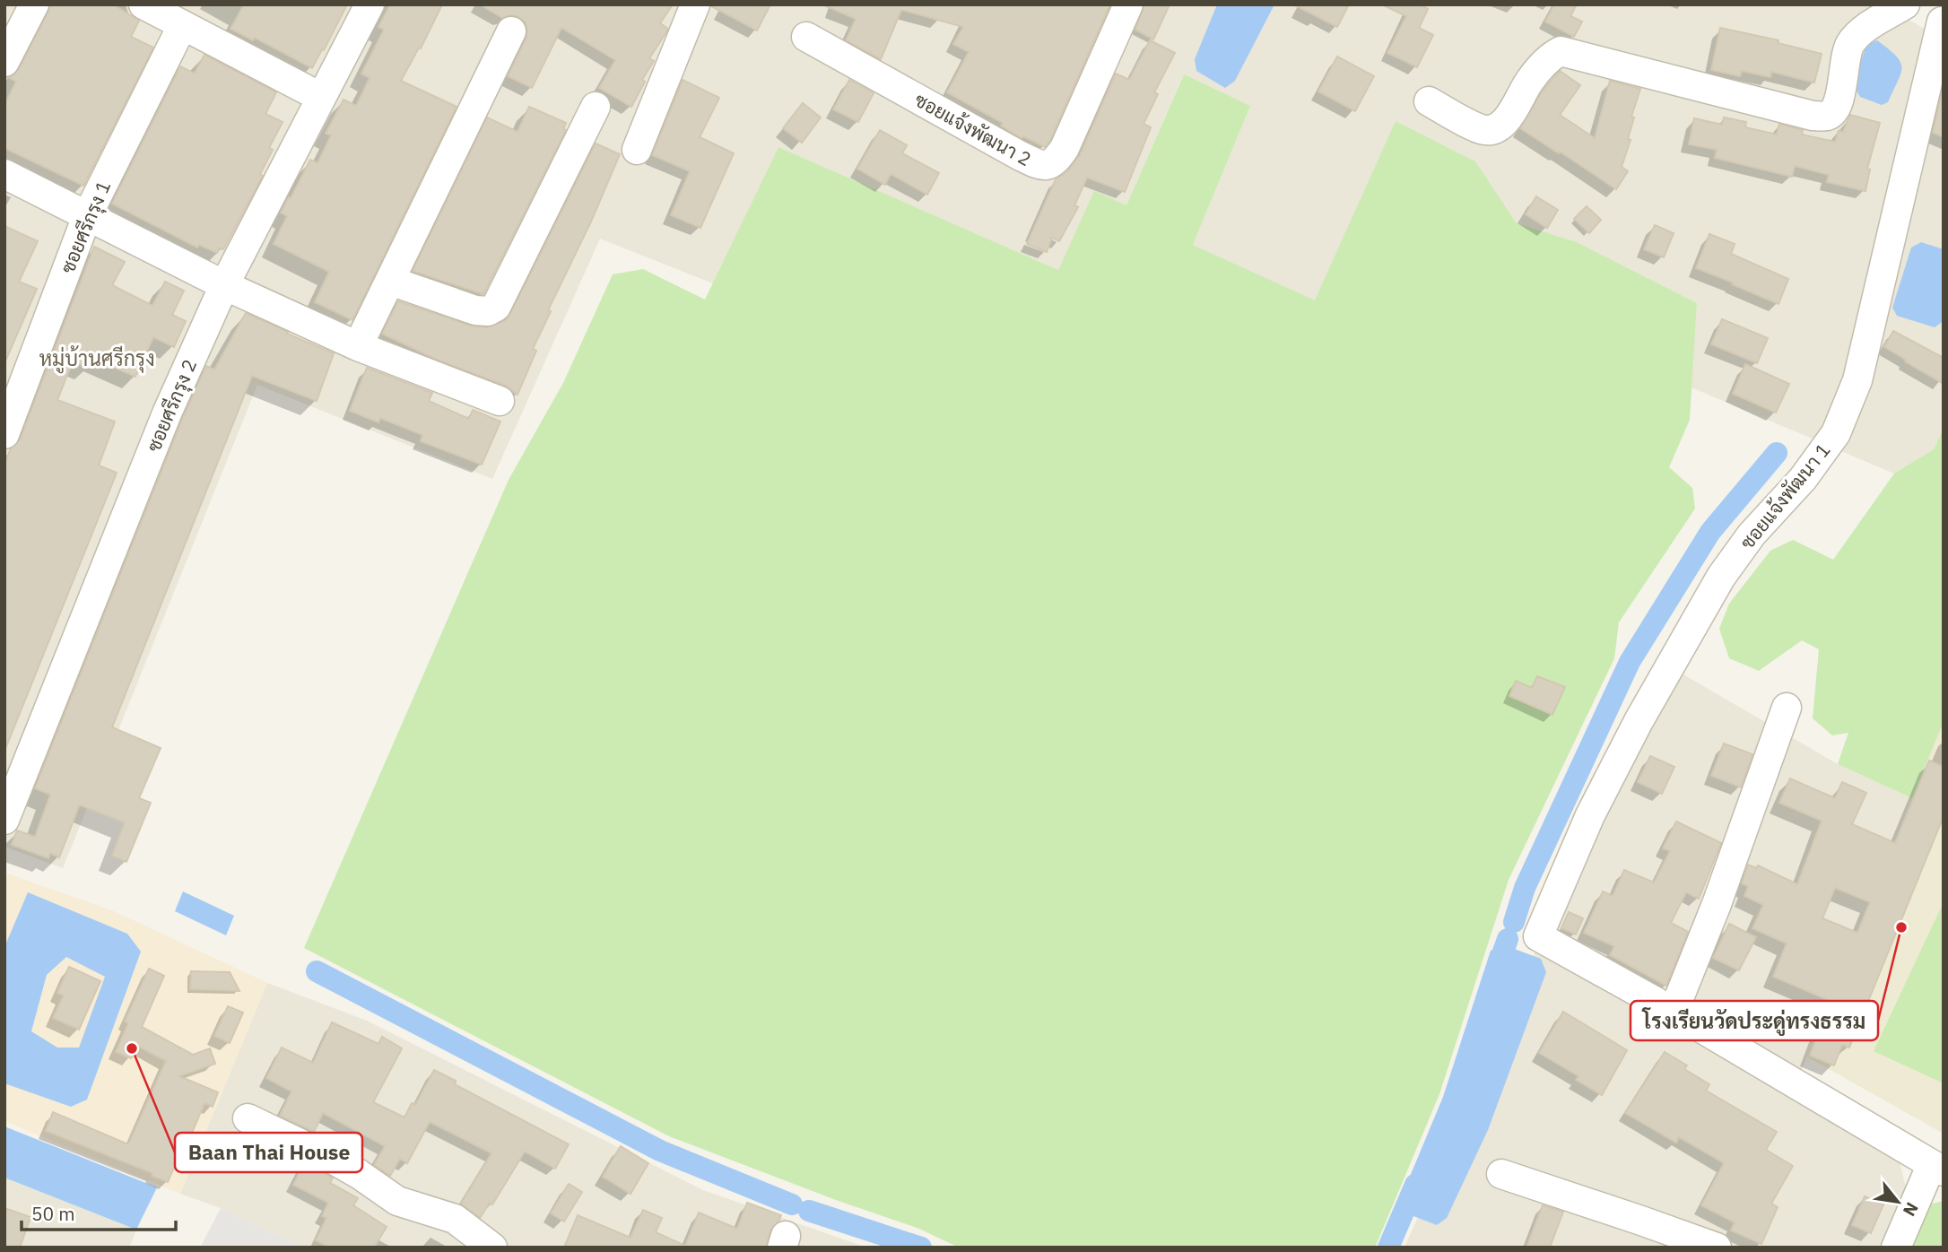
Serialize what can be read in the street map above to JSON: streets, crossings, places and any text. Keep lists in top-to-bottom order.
{
  "streets": {
    "street": [
      "ซอยแจ้งพัฒนา 2",
      "ซอยศรีกรุง 1",
      "ซอยศรีกรุง 2",
      "ซอยแจ้งพัฒนา 1"
    ]
  },
  "districts": ["หมู่บ้านศรีกรุง"],
  "places": ["โรงเรียนวัดประดู่ทรงธรรม", "Baan Thai House"],
  "scale_bar": "50 m",
  "north": "bottom right"
}
